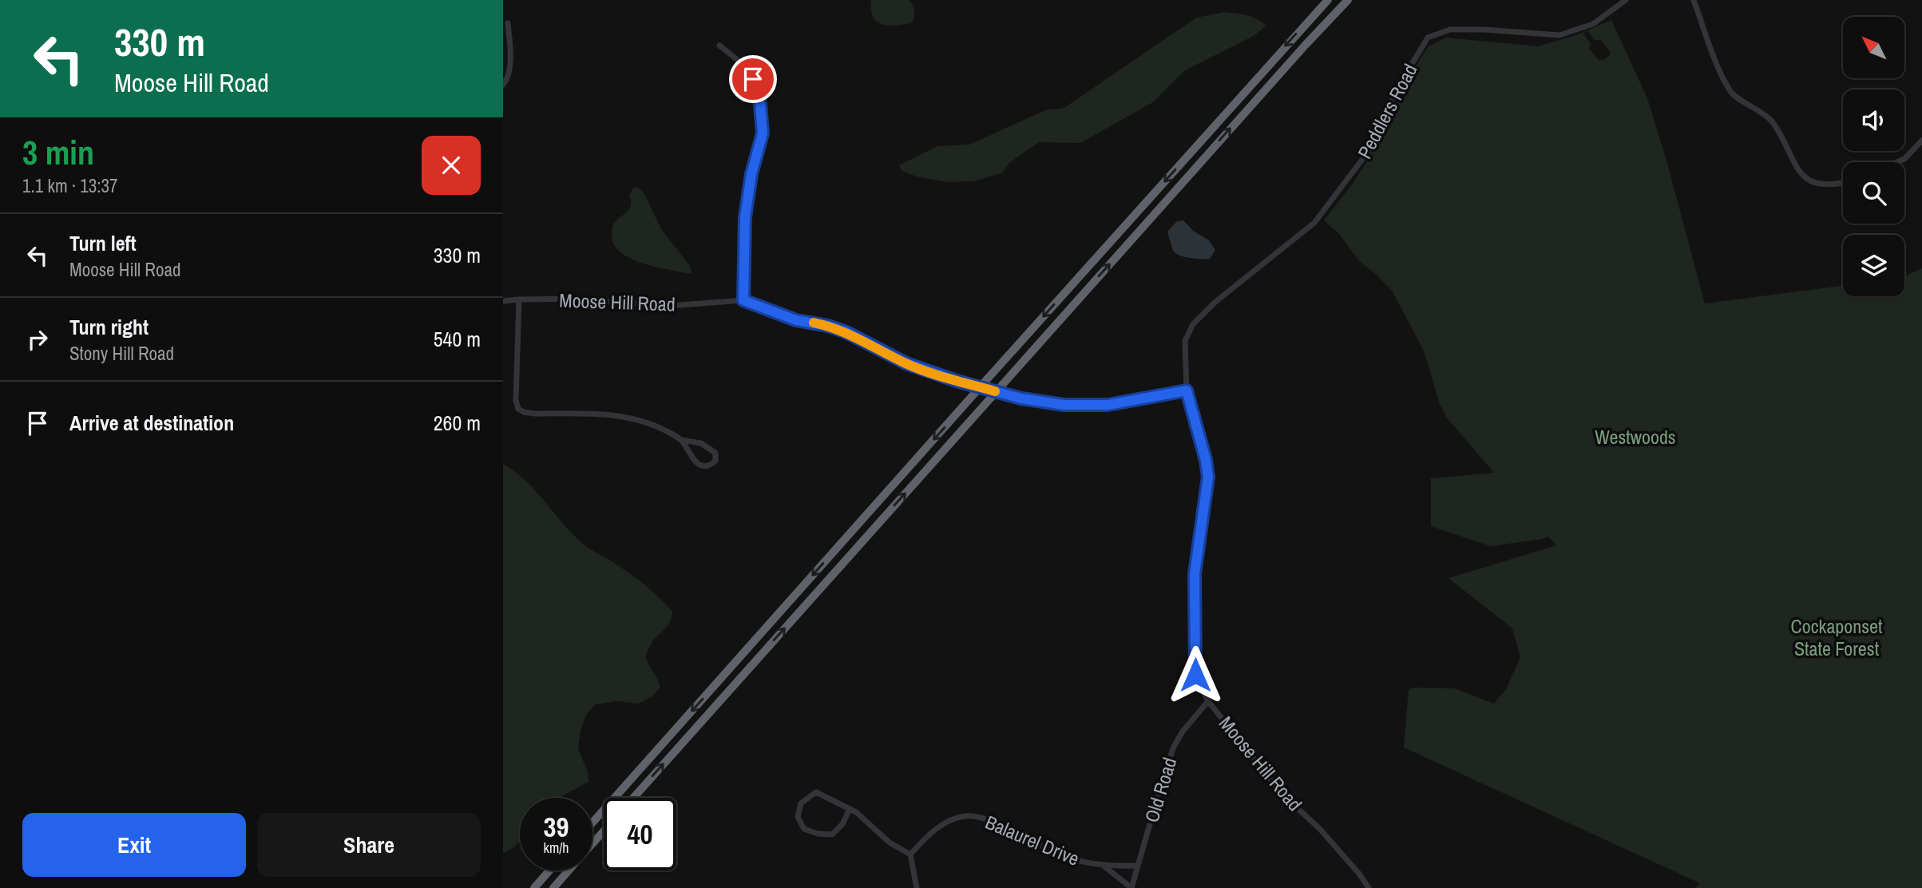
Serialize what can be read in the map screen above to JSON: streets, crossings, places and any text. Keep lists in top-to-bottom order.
{
  "streets": {
    "street": [
      "Peddlers Road",
      "Moose Hill Road",
      "Old Road",
      "Balaurel Drive"
    ]
  },
  "crossings": [
    ["Peddlers Road", "Moose Hill Road"],
    ["Moose Hill Road", "Old Road"],
    ["Old Road", "Balaurel Drive"]
  ],
  "parks": ["Westwoods", "Cockaponset State Forest"],
  "north": "top left",
  "page": {
    "turn": ["330 m", "Moose Hill Road"],
    "heading": ["3 min", "1.1 km · 13:37"],
    "list": [
      {
        "name": "Turn left",
        "note": "Moose Hill Road",
        "value": "330 m"
      },
      {
        "name": "Turn right",
        "note": "Stony Hill Road",
        "value": "540 m"
      },
      {
        "name": "Arrive at destination",
        "value": "260 m"
      }
    ],
    "speed": "39 km/h",
    "limit": "40",
    "buttons": ["Exit", "Share"]
  }
}
